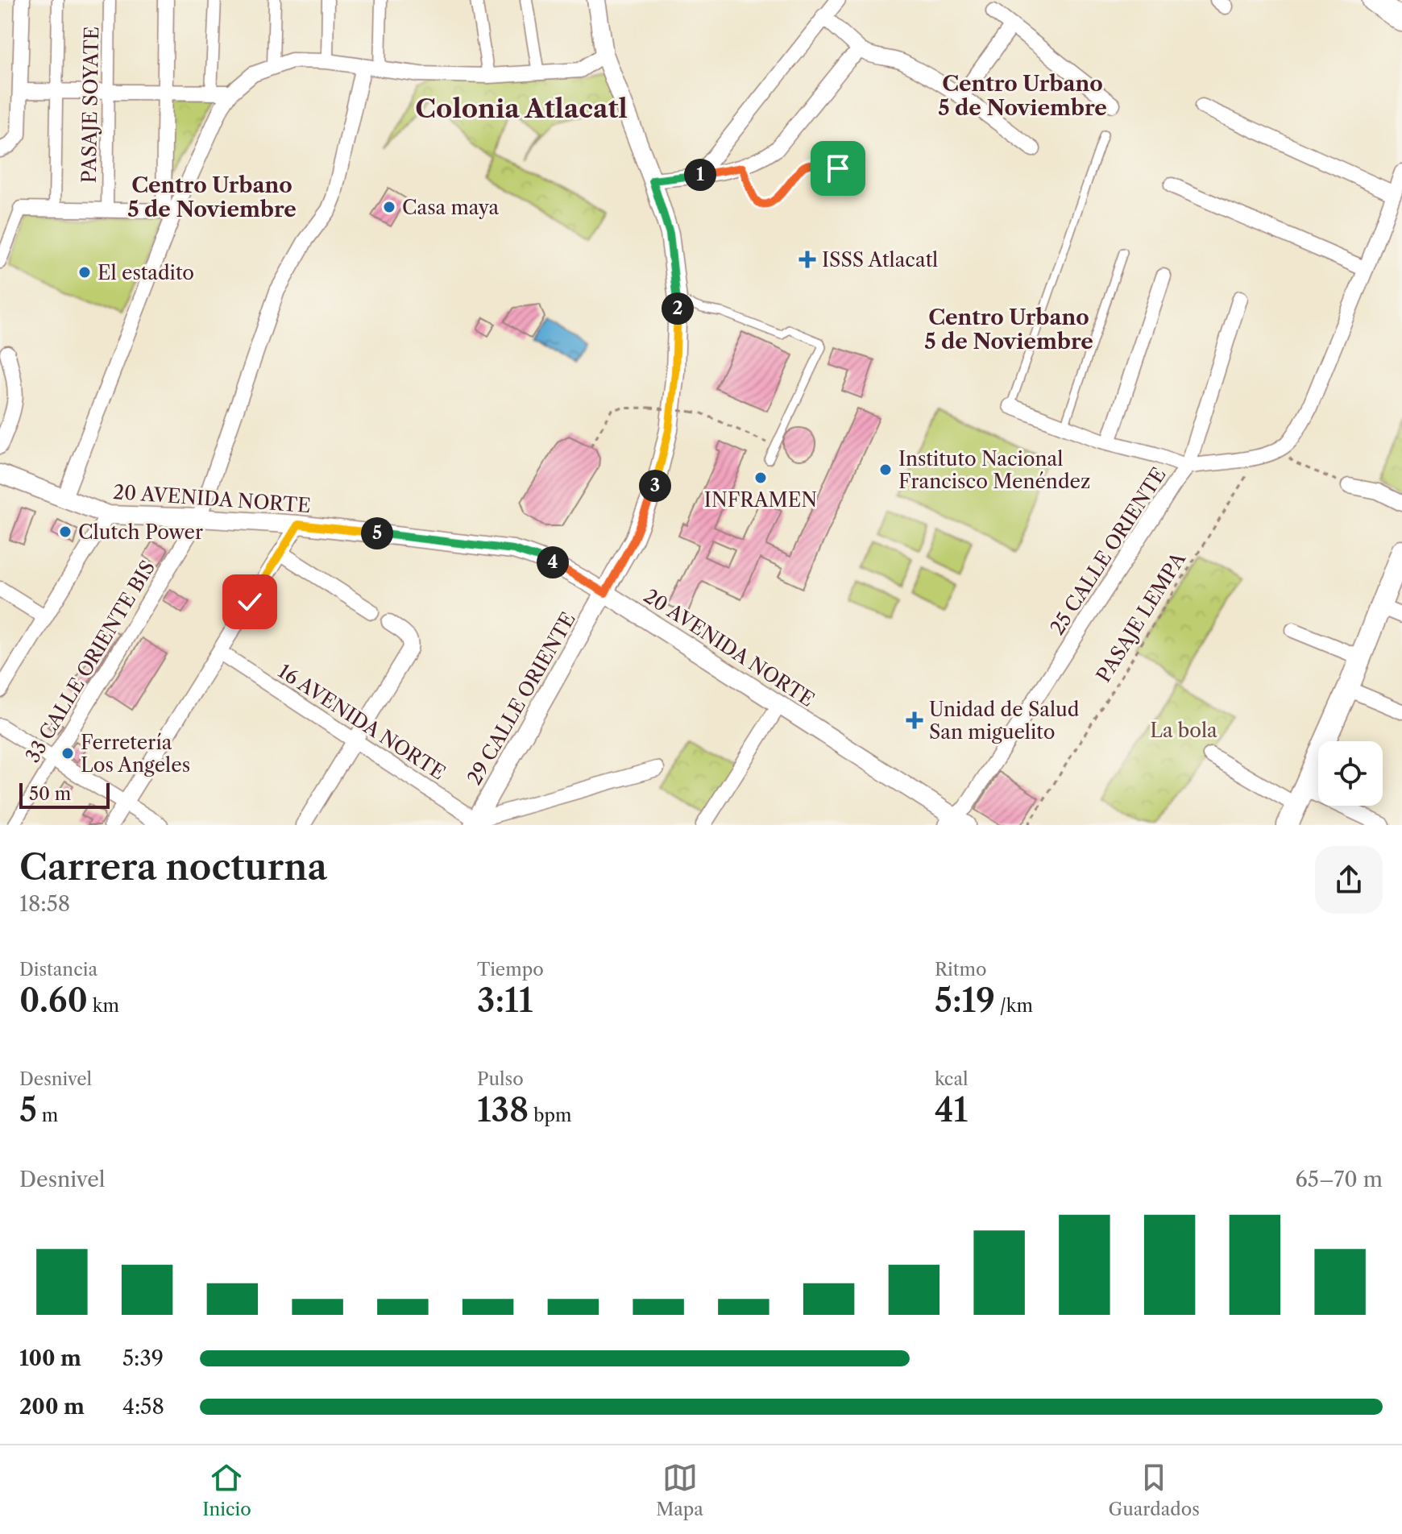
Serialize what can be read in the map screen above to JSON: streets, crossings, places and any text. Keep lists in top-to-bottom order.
{
  "streets": {
    "street": [
      "PASAJE SOYATE",
      "20 AVENIDA NORTE",
      "25 CALLE ORIENTE",
      "33 CALLE ORIENTE BIS",
      "29 CALLE ORIENTE",
      "16 AVENIDA NORTE"
    ],
    "path": ["PASAJE LEMPA"]
  },
  "crossings": [
    ["20 AVENIDA NORTE", "25 CALLE ORIENTE"],
    ["20 AVENIDA NORTE", "33 CALLE ORIENTE BIS"],
    ["20 AVENIDA NORTE", "29 CALLE ORIENTE"],
    ["25 CALLE ORIENTE", "PASAJE LEMPA"],
    ["29 CALLE ORIENTE", "16 AVENIDA NORTE"]
  ],
  "districts": [
    "Centro Urbano 5 de Noviembre",
    "Colonia Atlacatl",
    "Centro Urbano 5 de Noviembre",
    "Centro Urbano 5 de Noviembre"
  ],
  "parks": ["La bola"],
  "places": {
    "other": [
      "Casa maya",
      "El estadito",
      "Instituto Nacional Francisco Menéndez",
      "INFRAMEN",
      "Clutch Power",
      "Ferretería Los Angeles"
    ],
    "health": ["ISSS Atlacatl", "Unidad de Salud San miguelito"]
  },
  "scale_bar": "50 m",
  "page": {
    "pins": [
      "1",
      "2",
      "3",
      "5",
      "4"
    ],
    "scale": "50 m",
    "heading": ["Carrera nocturna", "18:58"],
    "stats": [
      ["Distancia", "0.60 km"],
      ["Tiempo", "3:11"],
      ["Ritmo", "5:19 /km"],
      ["Desnivel", "5 m"],
      ["Pulso", "138 bpm"],
      ["kcal", "41"]
    ],
    "chart": ["Desnivel", "65–70 m"],
    "list": [
      {
        "name": "100 m",
        "note": "5:39"
      },
      {
        "name": "200 m",
        "note": "4:58"
      }
    ],
    "tabs": ["Inicio", "Mapa", "Guardados"]
  }
}
